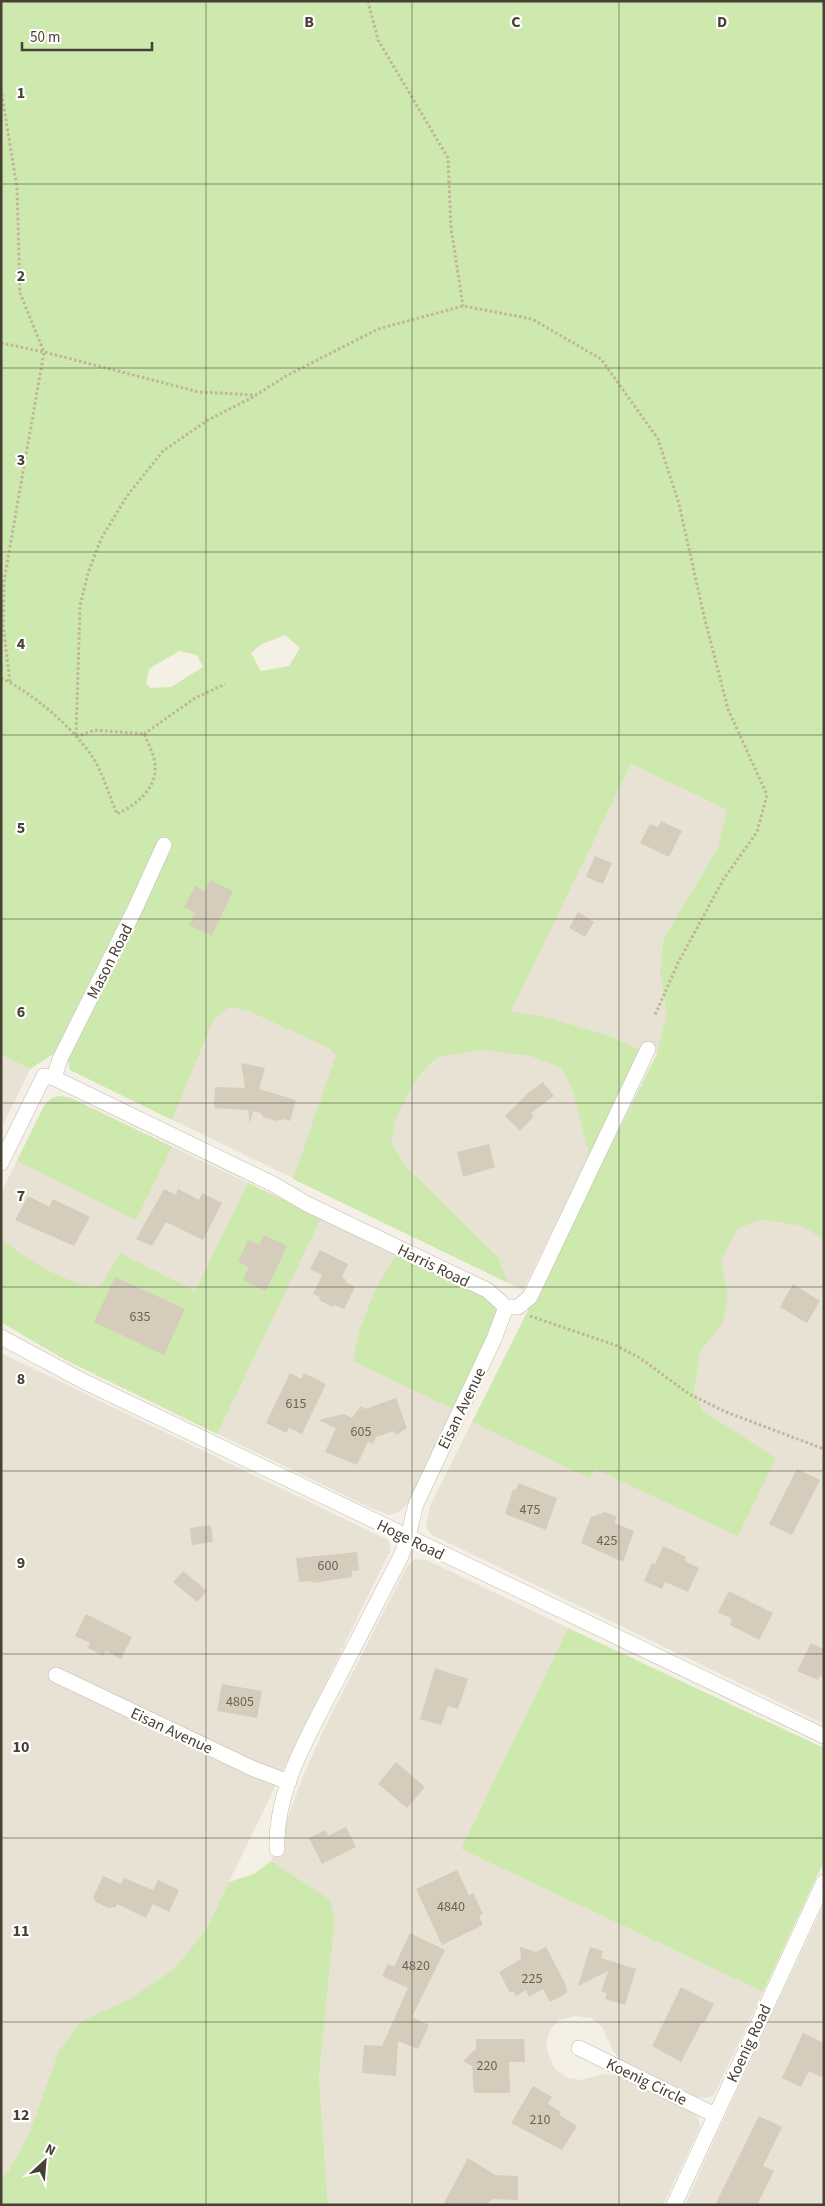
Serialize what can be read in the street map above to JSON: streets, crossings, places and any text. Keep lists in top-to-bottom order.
{
  "streets": {
    "street": [
      "Mason Road",
      "Harris Road",
      "Eisan Avenue",
      "Hoge Road",
      "Koenig Road",
      "Koenig Circle"
    ]
  },
  "crossings": [
    ["Mason Road", "Harris Road"],
    ["Harris Road", "Eisan Avenue"],
    ["Eisan Avenue", "Hoge Road"],
    ["Koenig Road", "Koenig Circle"]
  ],
  "house_numbers": [
    "635",
    "615",
    "605",
    "475",
    "425",
    "600",
    "4805",
    "4840",
    "4820",
    "225",
    "220",
    "210"
  ],
  "scale_bar": "50 m",
  "north": "top right",
  "grid": {
    "columns": ["B", "C", "D"],
    "rows": [
      "1",
      "2",
      "3",
      "4",
      "5",
      "6",
      "7",
      "8",
      "9",
      "10",
      "11",
      "12"
    ]
  }
}
